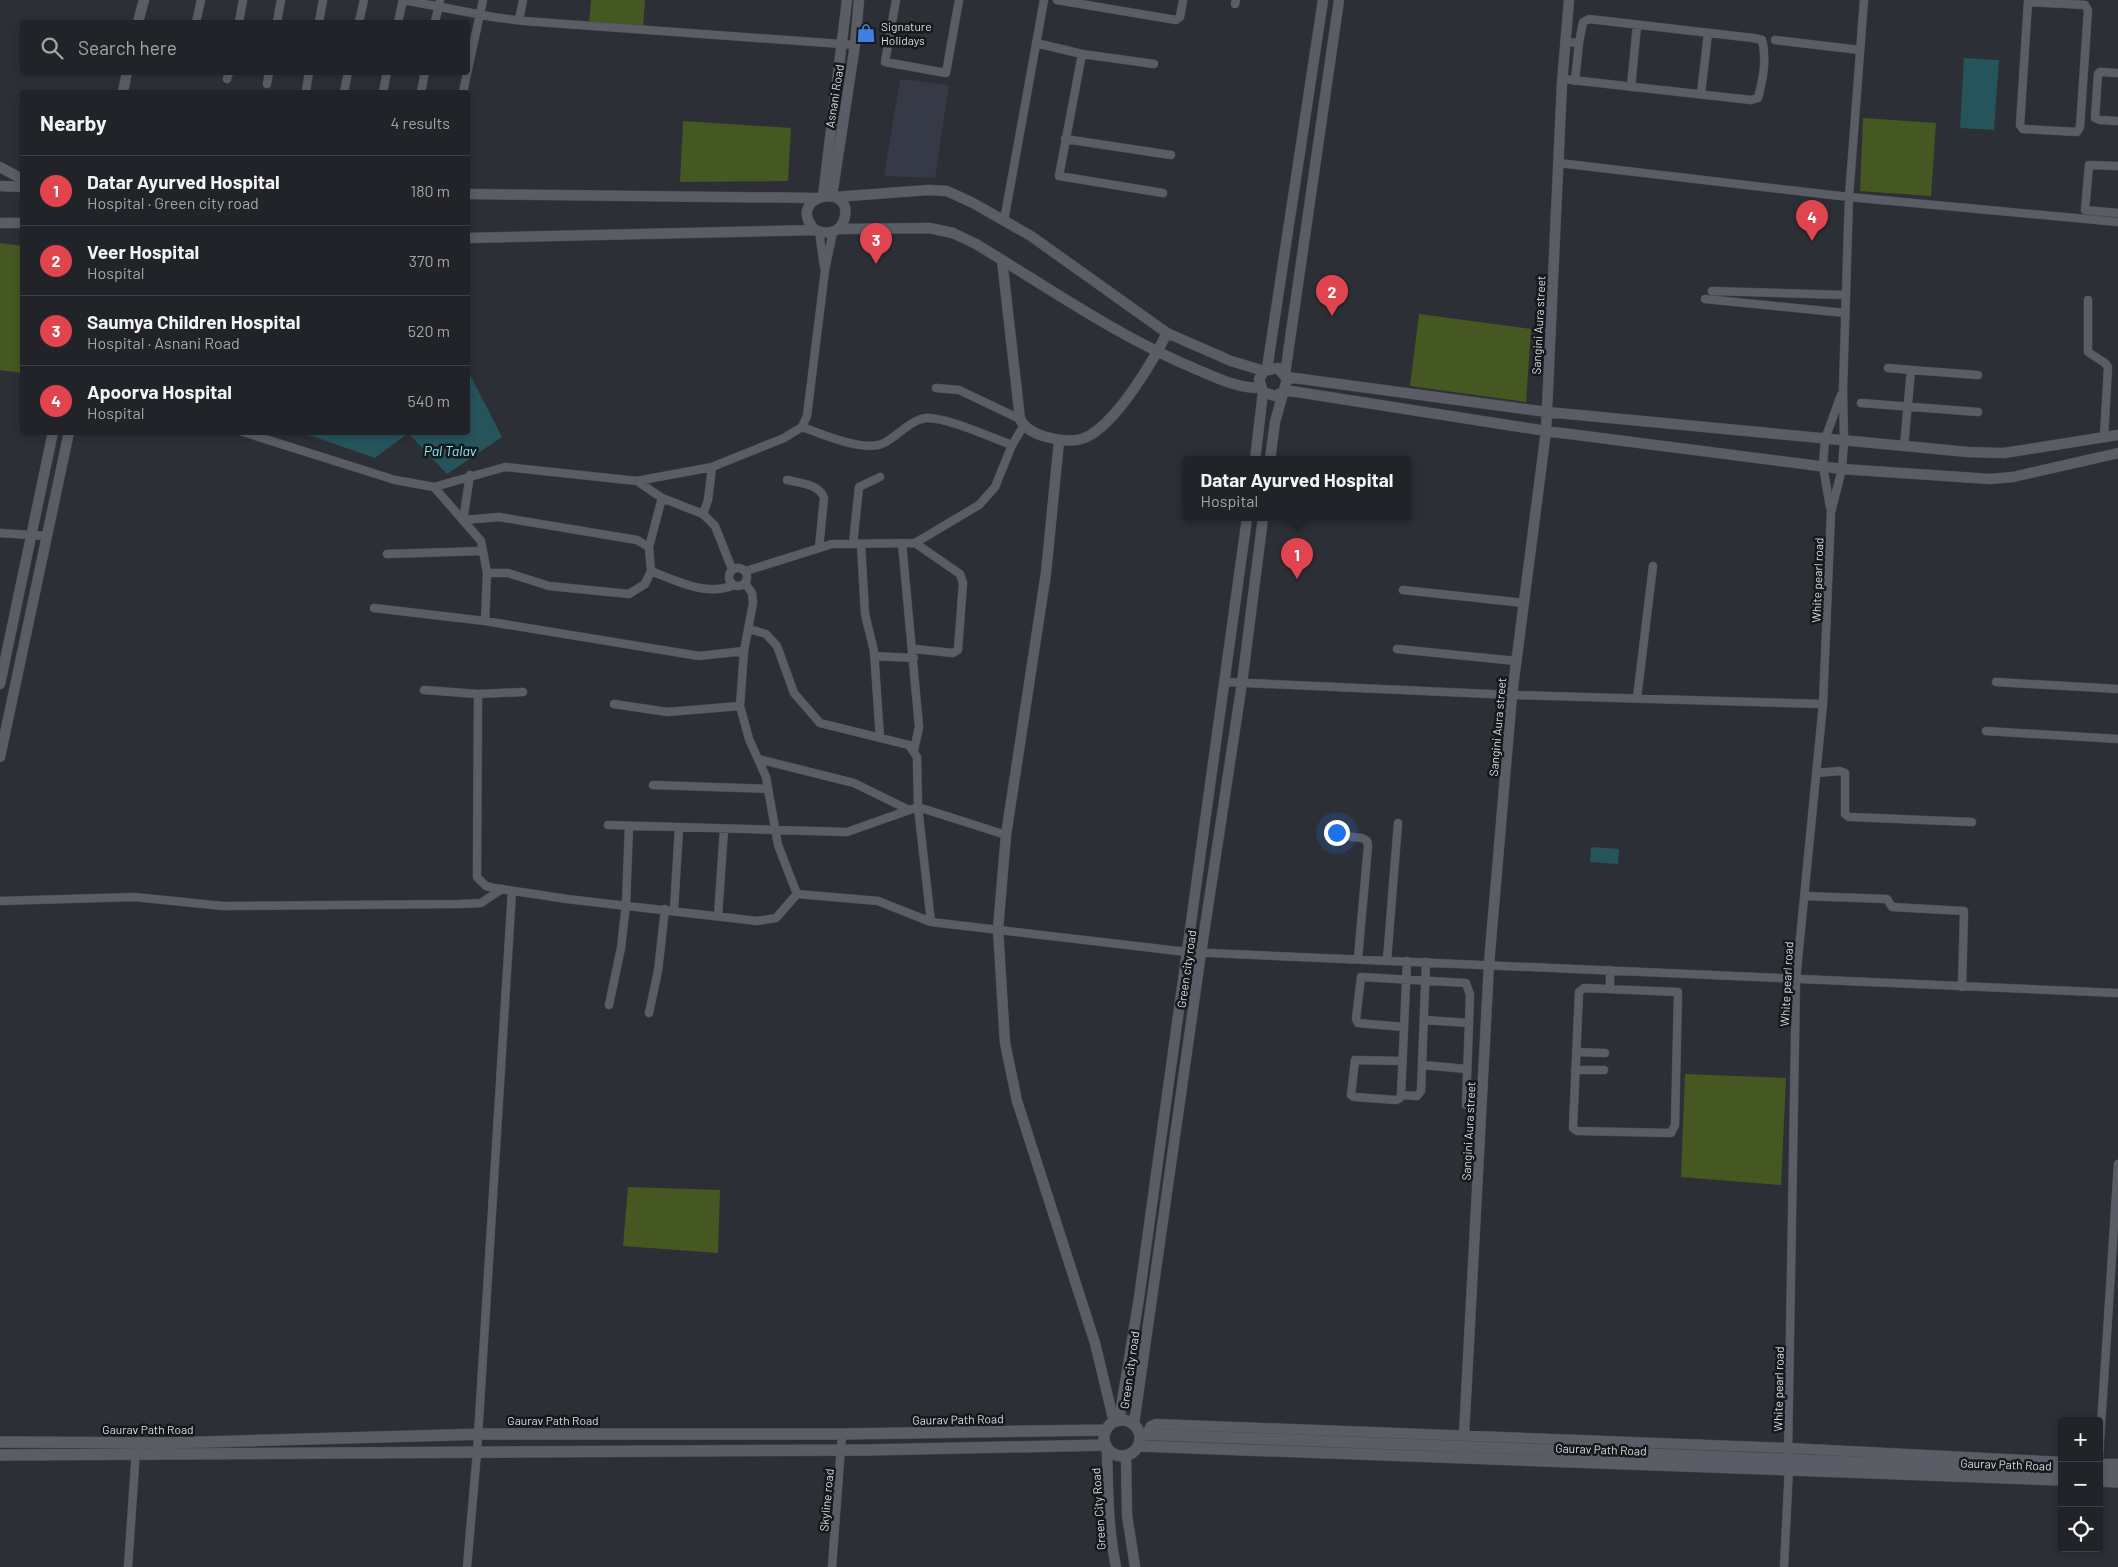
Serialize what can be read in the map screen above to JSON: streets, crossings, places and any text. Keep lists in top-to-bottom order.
{
  "streets": {
    "main road": ["Gaurav Path Road"],
    "street": [
      "Asnani Road",
      "Sangini Aura street",
      "White pearl road",
      "Green city road",
      "Skyline road",
      "Green City Road"
    ]
  },
  "crossings": [
    ["Sangini Aura street", "Gaurav Path Road"],
    ["White pearl road", "Gaurav Path Road"],
    ["Green city road", "Gaurav Path Road"],
    ["Green city road", "Green City Road"],
    ["Gaurav Path Road", "Skyline road"],
    ["Gaurav Path Road", "Green City Road"]
  ],
  "water": ["Pal Talav"],
  "places": {
    "shop": ["Signature Holidays"]
  },
  "page": {
    "search": "Search here",
    "heading": ["Nearby", "4 results"],
    "list": [
      {
        "mark": "1",
        "name": "Datar Ayurved Hospital",
        "note": "Hospital · Green city road",
        "value": "180 m"
      },
      {
        "mark": "2",
        "name": "Veer Hospital",
        "note": "Hospital",
        "value": "370 m"
      },
      {
        "mark": "3",
        "name": "Saumya Children Hospital",
        "note": "Hospital · Asnani Road",
        "value": "520 m"
      },
      {
        "mark": "4",
        "name": "Apoorva Hospital",
        "note": "Hospital",
        "value": "540 m"
      }
    ],
    "pins": [
      "4",
      "3",
      "2",
      "1"
    ],
    "popup": ["Datar Ayurved Hospital", "Hospital"],
    "map_buttons": ["+", "−"]
  }
}
